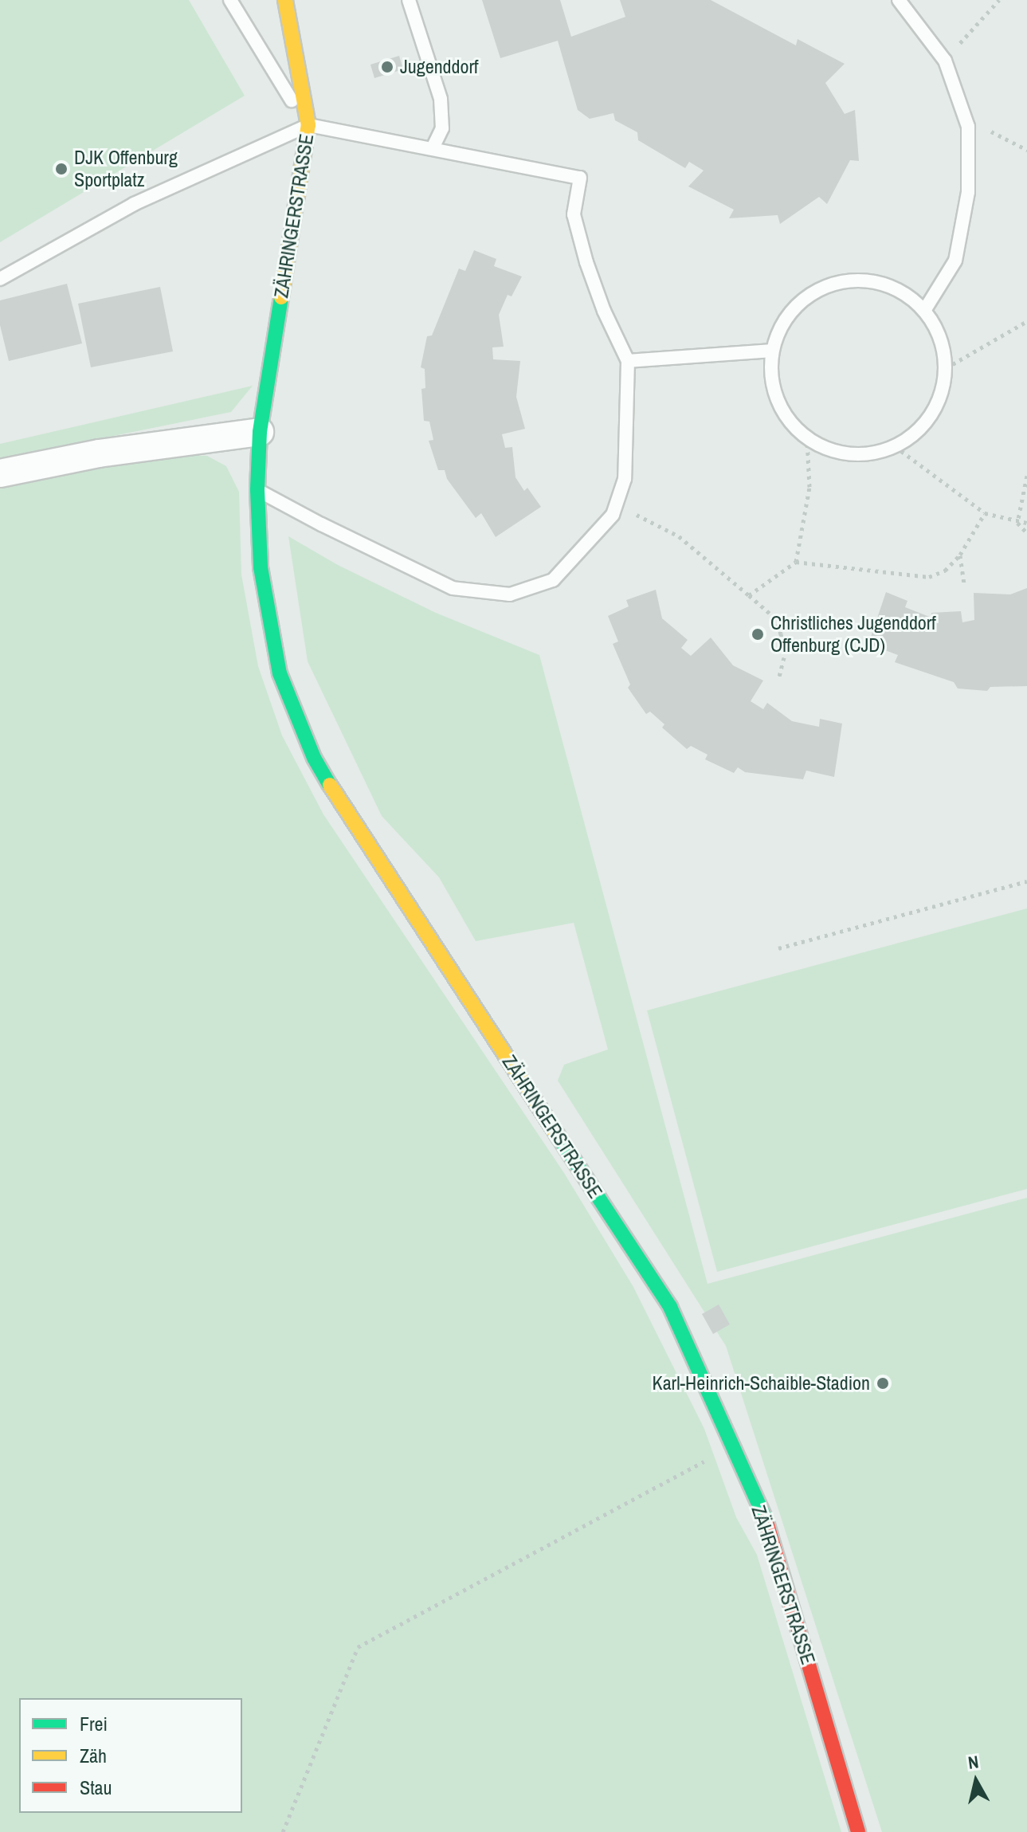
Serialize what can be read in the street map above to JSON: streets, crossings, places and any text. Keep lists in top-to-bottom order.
{
  "streets": {
    "street": ["ZÄHRINGERSTRASSE"]
  },
  "places": [
    "Jugenddorf",
    "DJK Offenburg Sportplatz",
    "Christliches Jugenddorf Offenburg (CJD)",
    "Karl-Heinrich-Schaible-Stadion"
  ],
  "legend": ["Frei", "Zäh", "Stau"],
  "north": "top"
}
